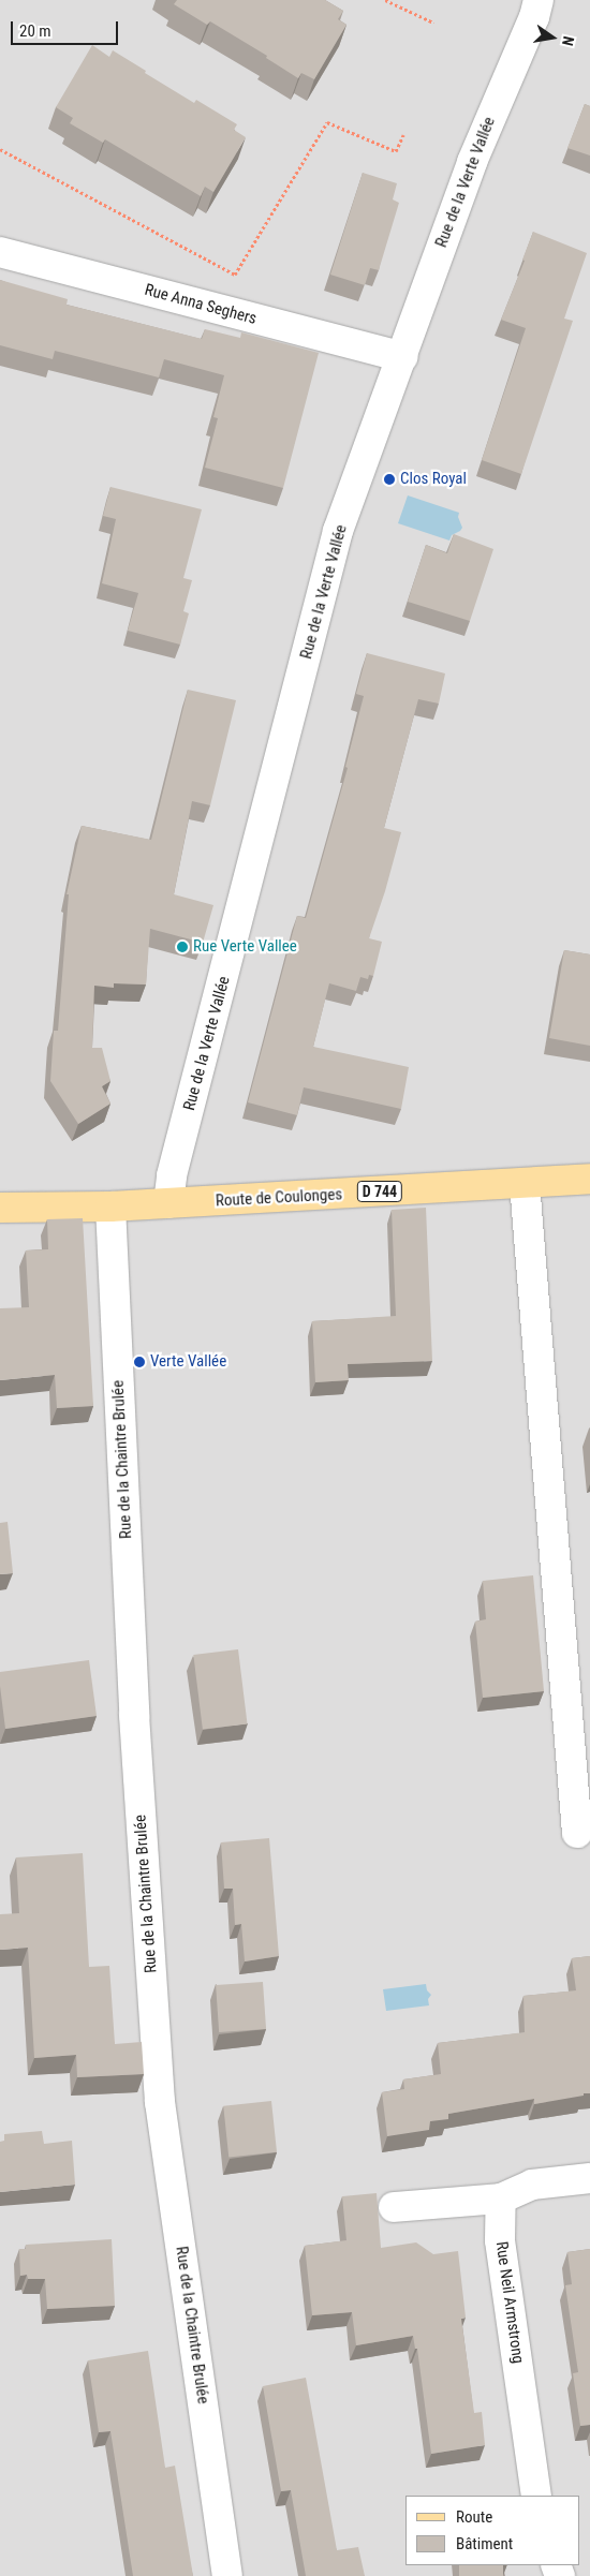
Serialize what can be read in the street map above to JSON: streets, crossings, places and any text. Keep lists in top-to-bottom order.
{
  "streets": {
    "main road": ["D 744", "Route de Coulonges"],
    "street": [
      "Rue de la Verte Vallée",
      "Rue Anna Seghers",
      "Rue de la Chaintre Brulée",
      "Rue Neil Armstrong"
    ]
  },
  "crossings": [
    ["Rue de la Verte Vallée", "Rue Anna Seghers"],
    ["Rue de la Verte Vallée", "Route de Coulonges"],
    ["Route de Coulonges", "Rue de la Chaintre Brulée"]
  ],
  "places": ["Clos Royal", "Rue Verte Vallee", "Verte Vallée"],
  "legend": ["Route", "Bâtiment"],
  "scale_bar": "20 m",
  "north": "right"
}
